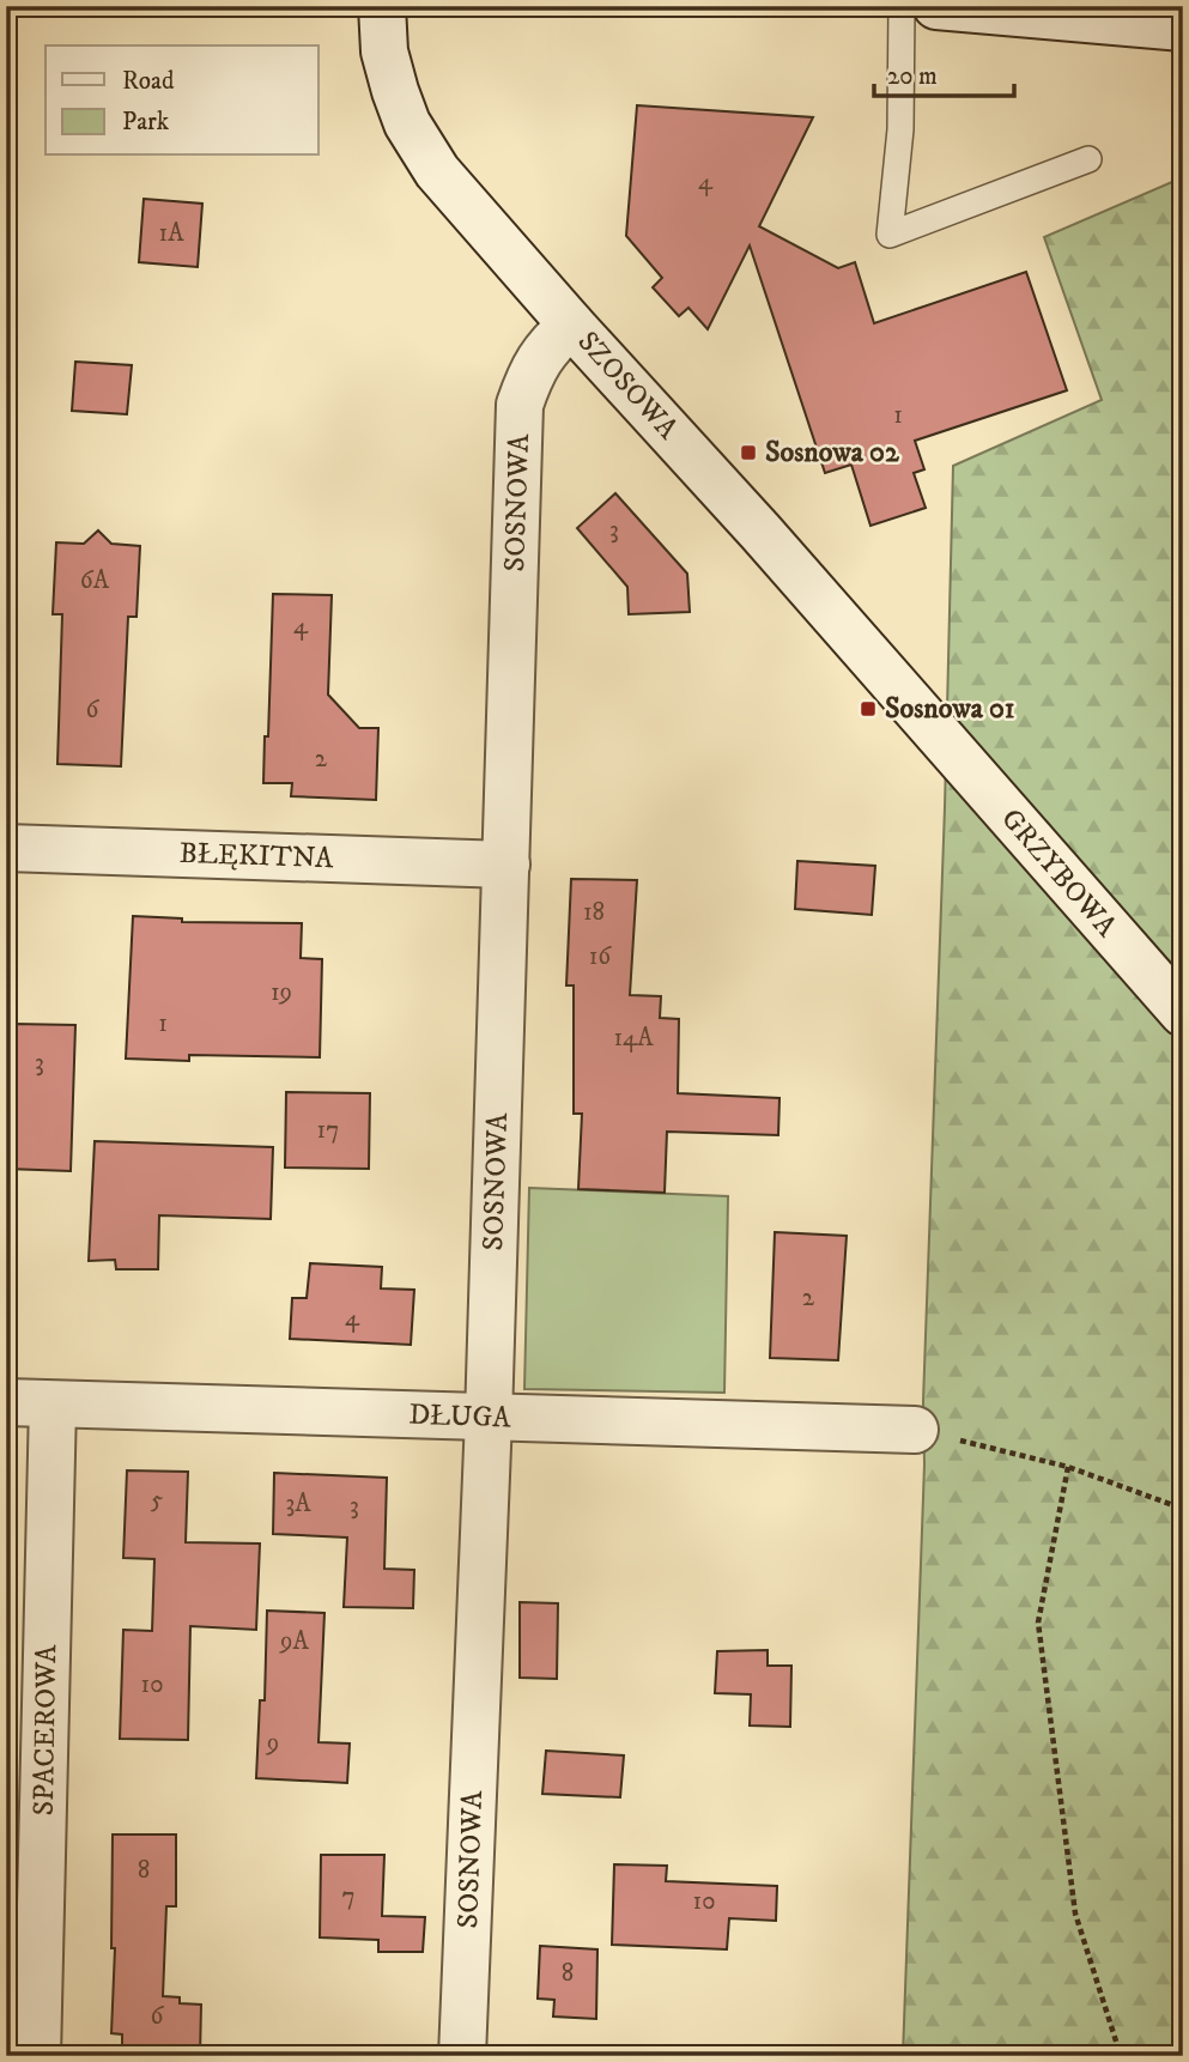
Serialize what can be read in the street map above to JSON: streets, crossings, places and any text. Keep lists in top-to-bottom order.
{
  "streets": {
    "street": [
      "SZOSOWA",
      "SOSNOWA",
      "BŁĘKITNA",
      "GRZYBOWA",
      "DŁUGA",
      "SPACEROWA"
    ]
  },
  "crossings": [
    ["SZOSOWA", "SOSNOWA"],
    ["SZOSOWA", "GRZYBOWA"],
    ["SOSNOWA", "BŁĘKITNA"],
    ["SOSNOWA", "DŁUGA"],
    ["DŁUGA", "SPACEROWA"]
  ],
  "places": {
    "transit": ["Sosnowa 02", "Sosnowa 01"]
  },
  "house_numbers": [
    "4",
    "1A",
    "1",
    "3",
    "6A",
    "4",
    "6",
    "2",
    "18",
    "16",
    "19",
    "1",
    "14A",
    "3",
    "17",
    "2",
    "4",
    "5",
    "3A",
    "3",
    "9A",
    "10",
    "9",
    "8",
    "7",
    "10",
    "8",
    "6"
  ],
  "legend": ["Road", "Park"],
  "scale_bar": "20 m"
}
